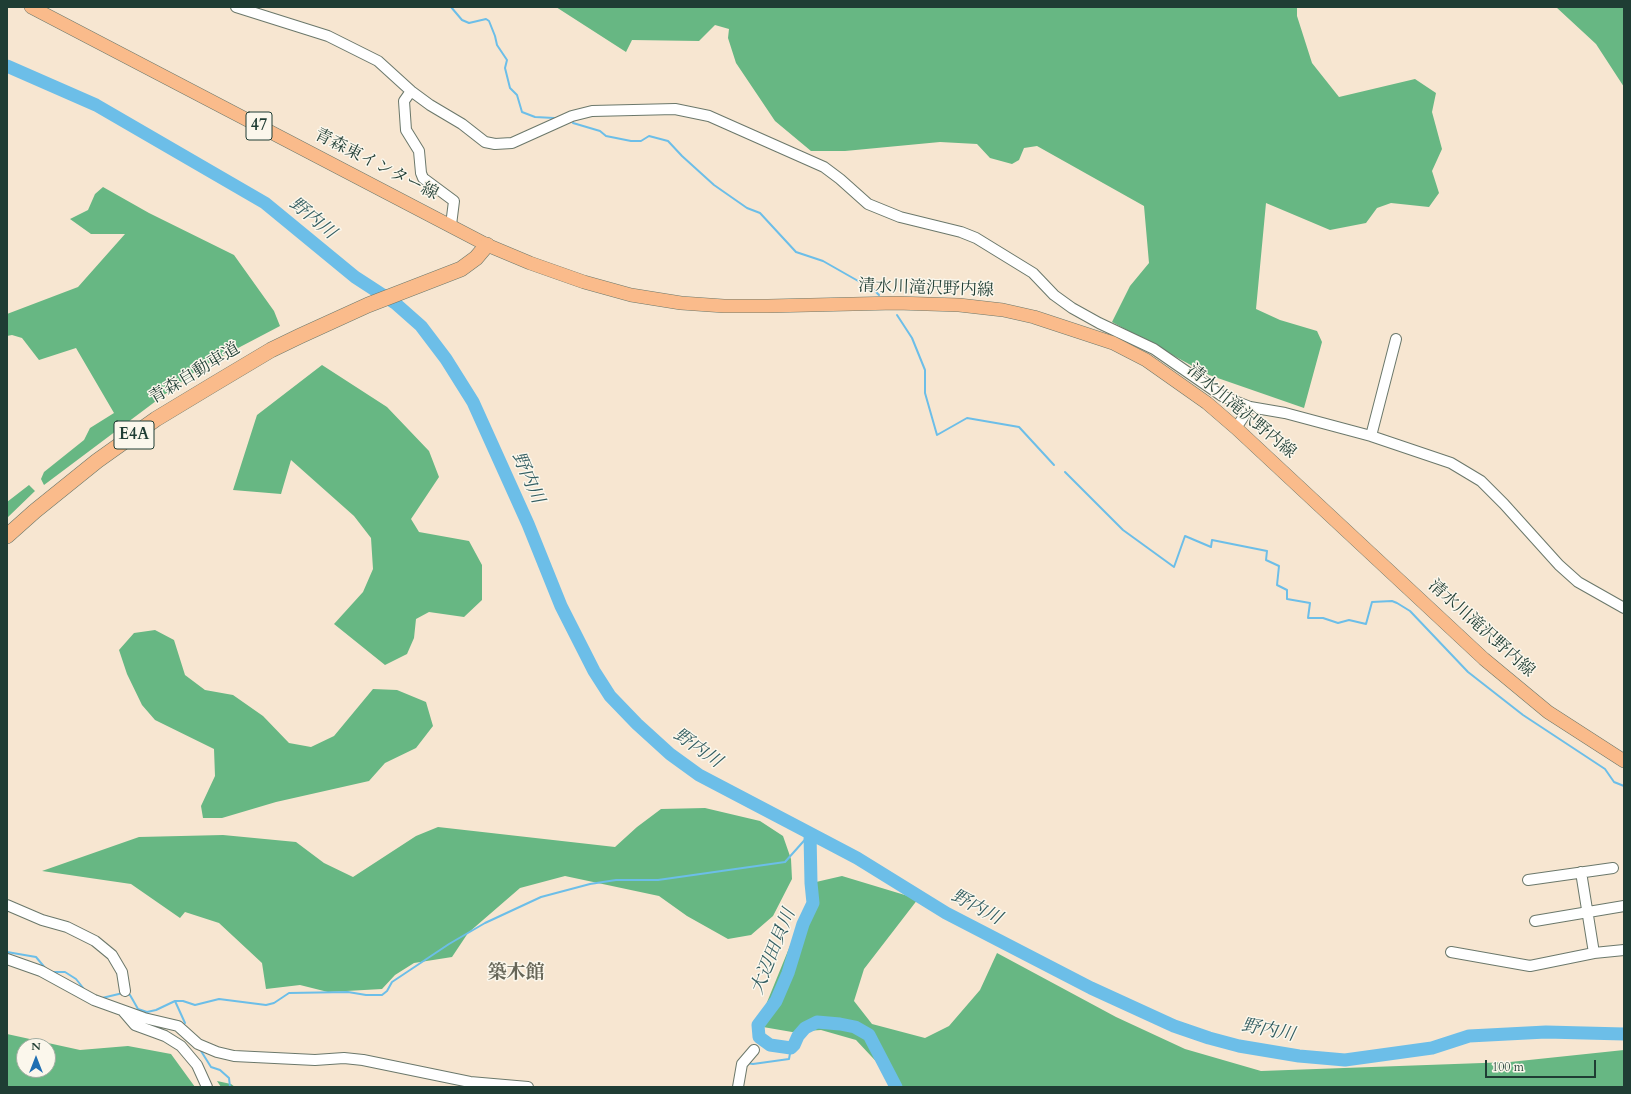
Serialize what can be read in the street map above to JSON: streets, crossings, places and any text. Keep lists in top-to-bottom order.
{
  "streets": {
    "highway": ["青森自動車道", "E4A"],
    "main road": ["47", "青森東インター線", "清水川滝沢野内線"]
  },
  "crossings": [
    ["青森東インター線", "清水川滝沢野内線"],
    ["青森東インター線", "青森自動車道"],
    ["清水川滝沢野内線", "青森自動車道"]
  ],
  "districts": ["築木館"],
  "water": ["野内川", "大辺田貝川"],
  "scale_bar": "100 m",
  "north": "top"
}
